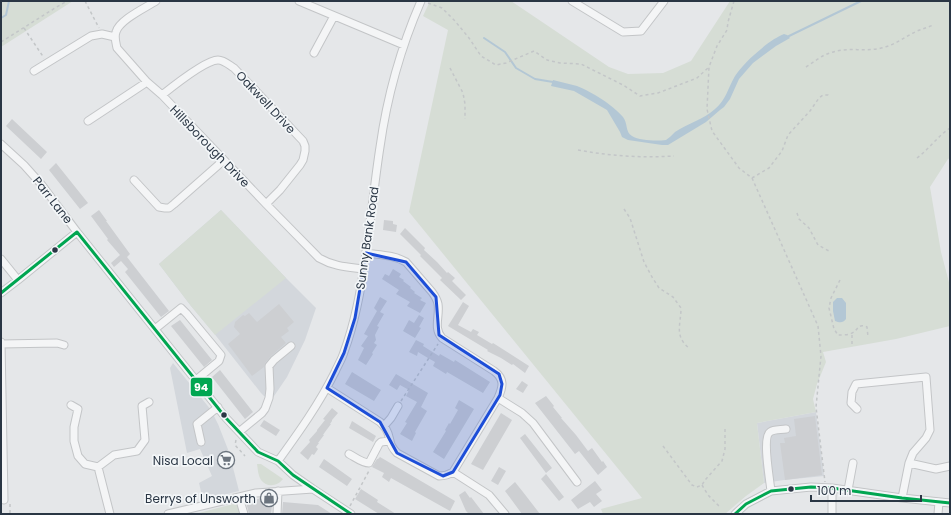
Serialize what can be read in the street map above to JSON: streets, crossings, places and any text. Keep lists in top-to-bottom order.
{
  "streets": {
    "street": [
      "Oakwell Drive",
      "Hillsborough Drive",
      "Parr Lane",
      "Sunny Bank Road"
    ]
  },
  "crossings": [
    ["Oakwell Drive", "Hillsborough Drive"],
    ["Hillsborough Drive", "Sunny Bank Road"],
    ["Parr Lane", "Sunny Bank Road"]
  ],
  "places": {
    "supermarket": ["Nisa Local"],
    "shop": ["Berrys of Unsworth"]
  },
  "lines": ["transit line 94"],
  "scale_bar": "100 m"
}
